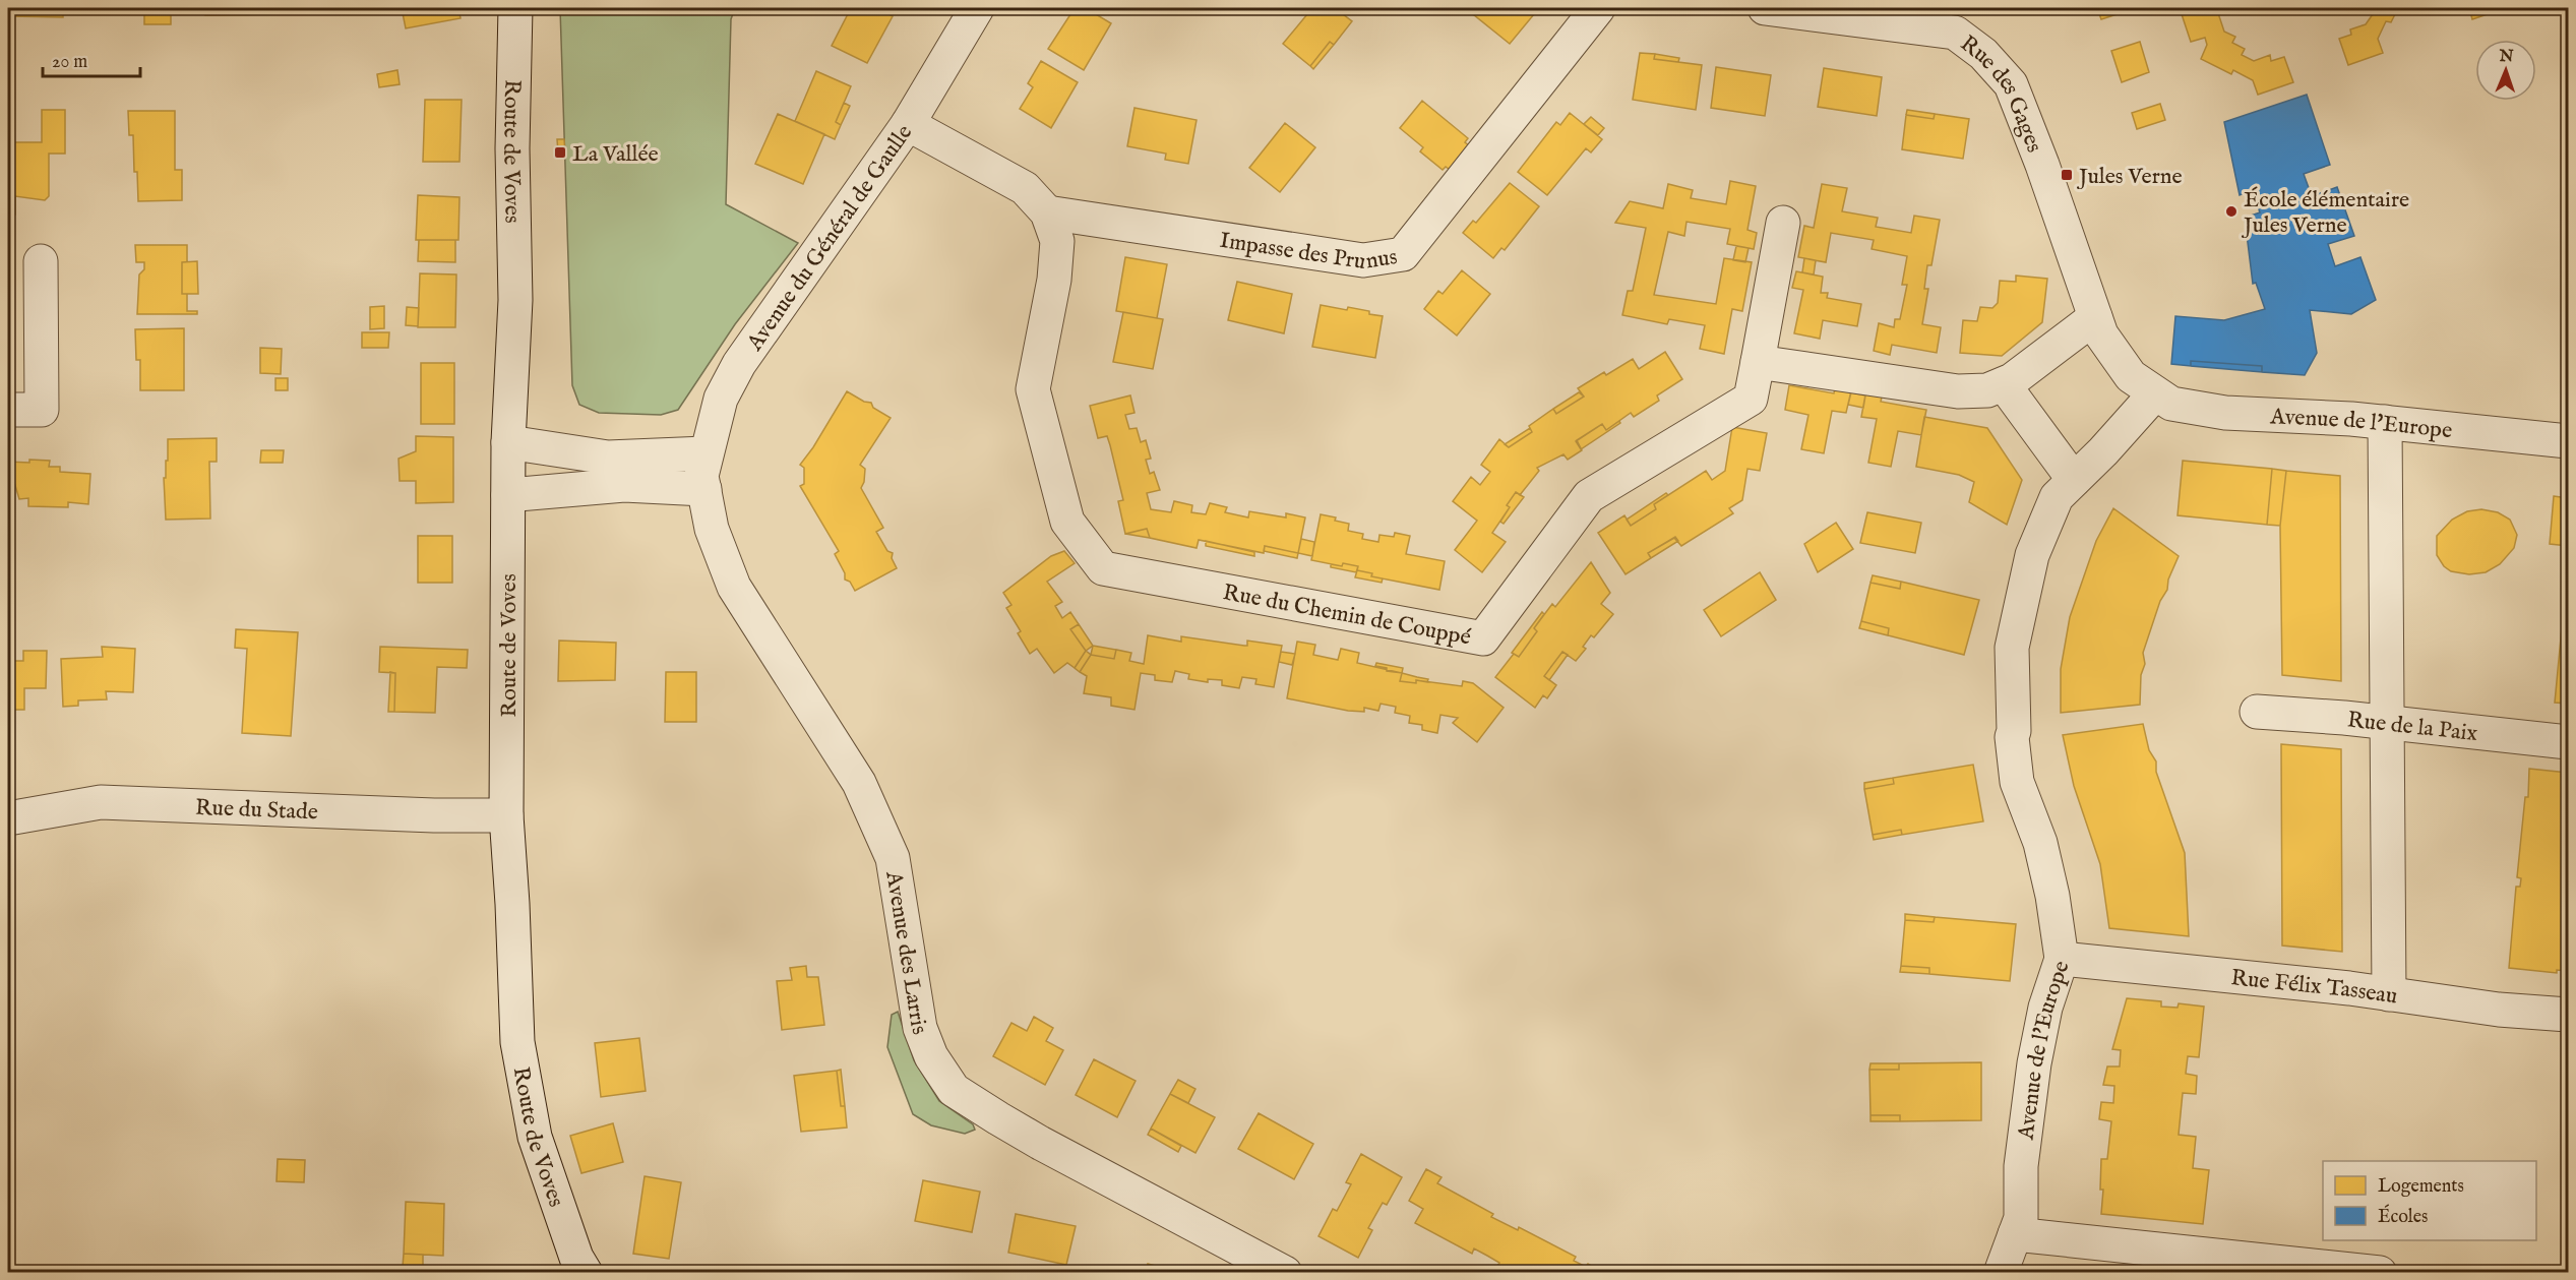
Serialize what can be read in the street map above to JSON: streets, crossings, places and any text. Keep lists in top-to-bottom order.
{
  "streets": {
    "street": [
      "Rue des Gages",
      "Route de Voves",
      "Avenue du Général de Gaulle",
      "Impasse des Prunus",
      "Avenue de l'Europe",
      "Rue du Chemin de Couppé",
      "Rue de la Paix",
      "Rue du Stade",
      "Avenue des Larris",
      "Rue Félix Tasseau"
    ]
  },
  "crossings": [
    ["Rue des Gages", "Avenue de l'Europe"],
    ["Route de Voves", "Rue du Stade"],
    ["Avenue du Général de Gaulle", "Rue du Chemin de Couppé"],
    ["Avenue du Général de Gaulle", "Avenue des Larris"],
    ["Impasse des Prunus", "Rue du Chemin de Couppé"],
    ["Avenue de l'Europe", "Rue Félix Tasseau"]
  ],
  "places": {
    "transit": ["La Vallée", "Jules Verne"],
    "other": ["École élémentaire Jules Verne"]
  },
  "legend": ["Logements", "Écoles"],
  "scale_bar": "20 m",
  "north": "top"
}
